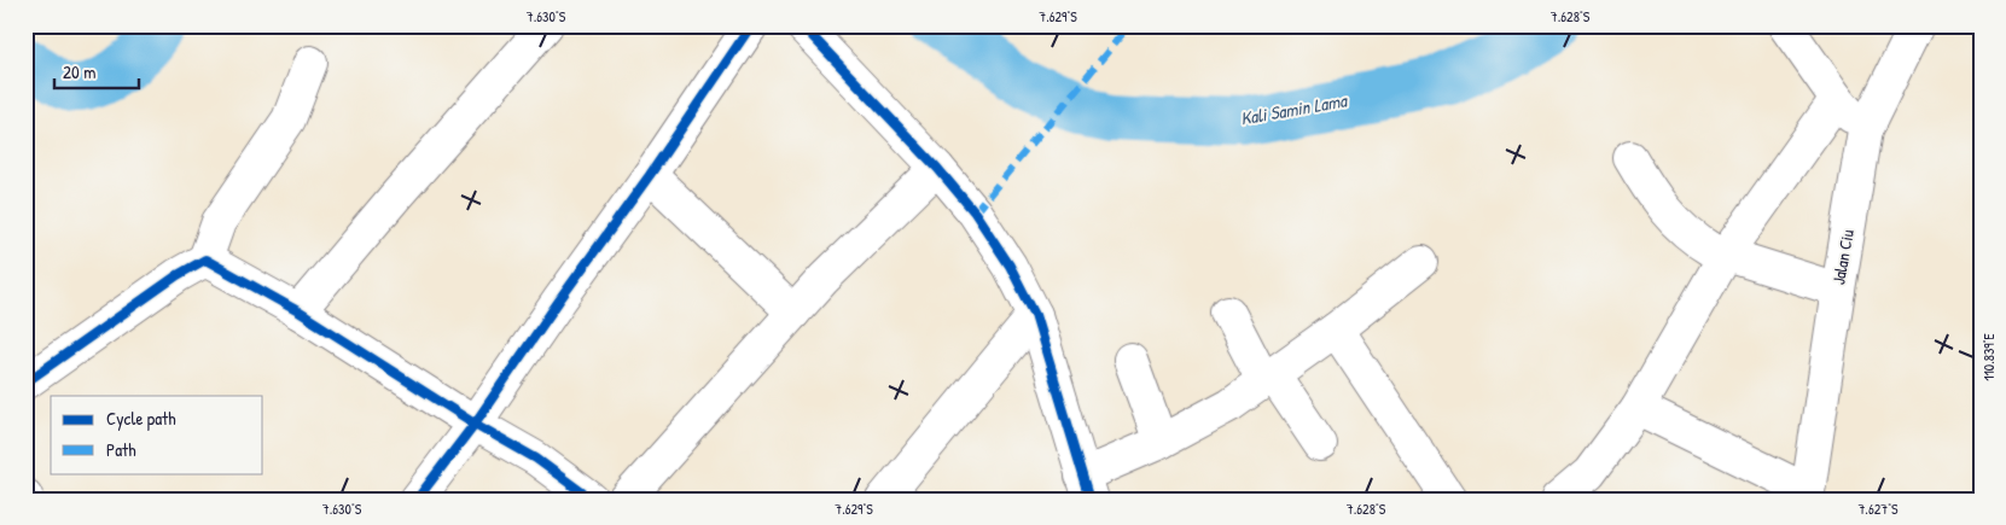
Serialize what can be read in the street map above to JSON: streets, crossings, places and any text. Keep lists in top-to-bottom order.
{
  "streets": {
    "street": ["Jalan Ciu"]
  },
  "water": ["Kali Samin Lama"],
  "legend": ["Cycle path", "Path"],
  "scale_bar": "20 m",
  "coordinates": [
    "7.630°S",
    "7.629°S",
    "7.628°S",
    "110.839°E",
    "7.627°S"
  ]
}
